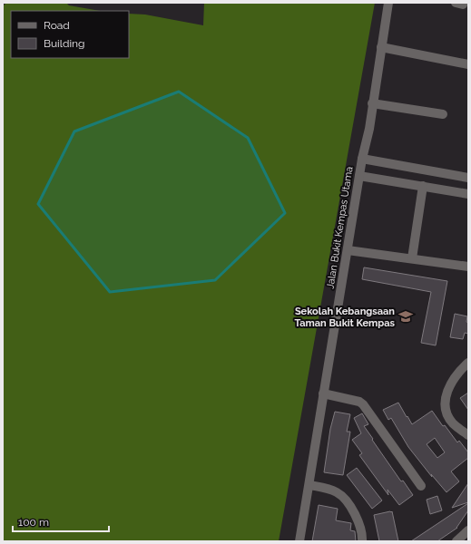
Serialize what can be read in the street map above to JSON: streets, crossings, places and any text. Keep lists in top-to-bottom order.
{
  "streets": {
    "street": ["Jalan Bukit Kempas Utama"]
  },
  "places": {
    "school or university": ["Sekolah Kebangsaan Taman Bukit Kempas"]
  },
  "legend": ["Road", "Building"],
  "scale_bar": "100 m"
}
